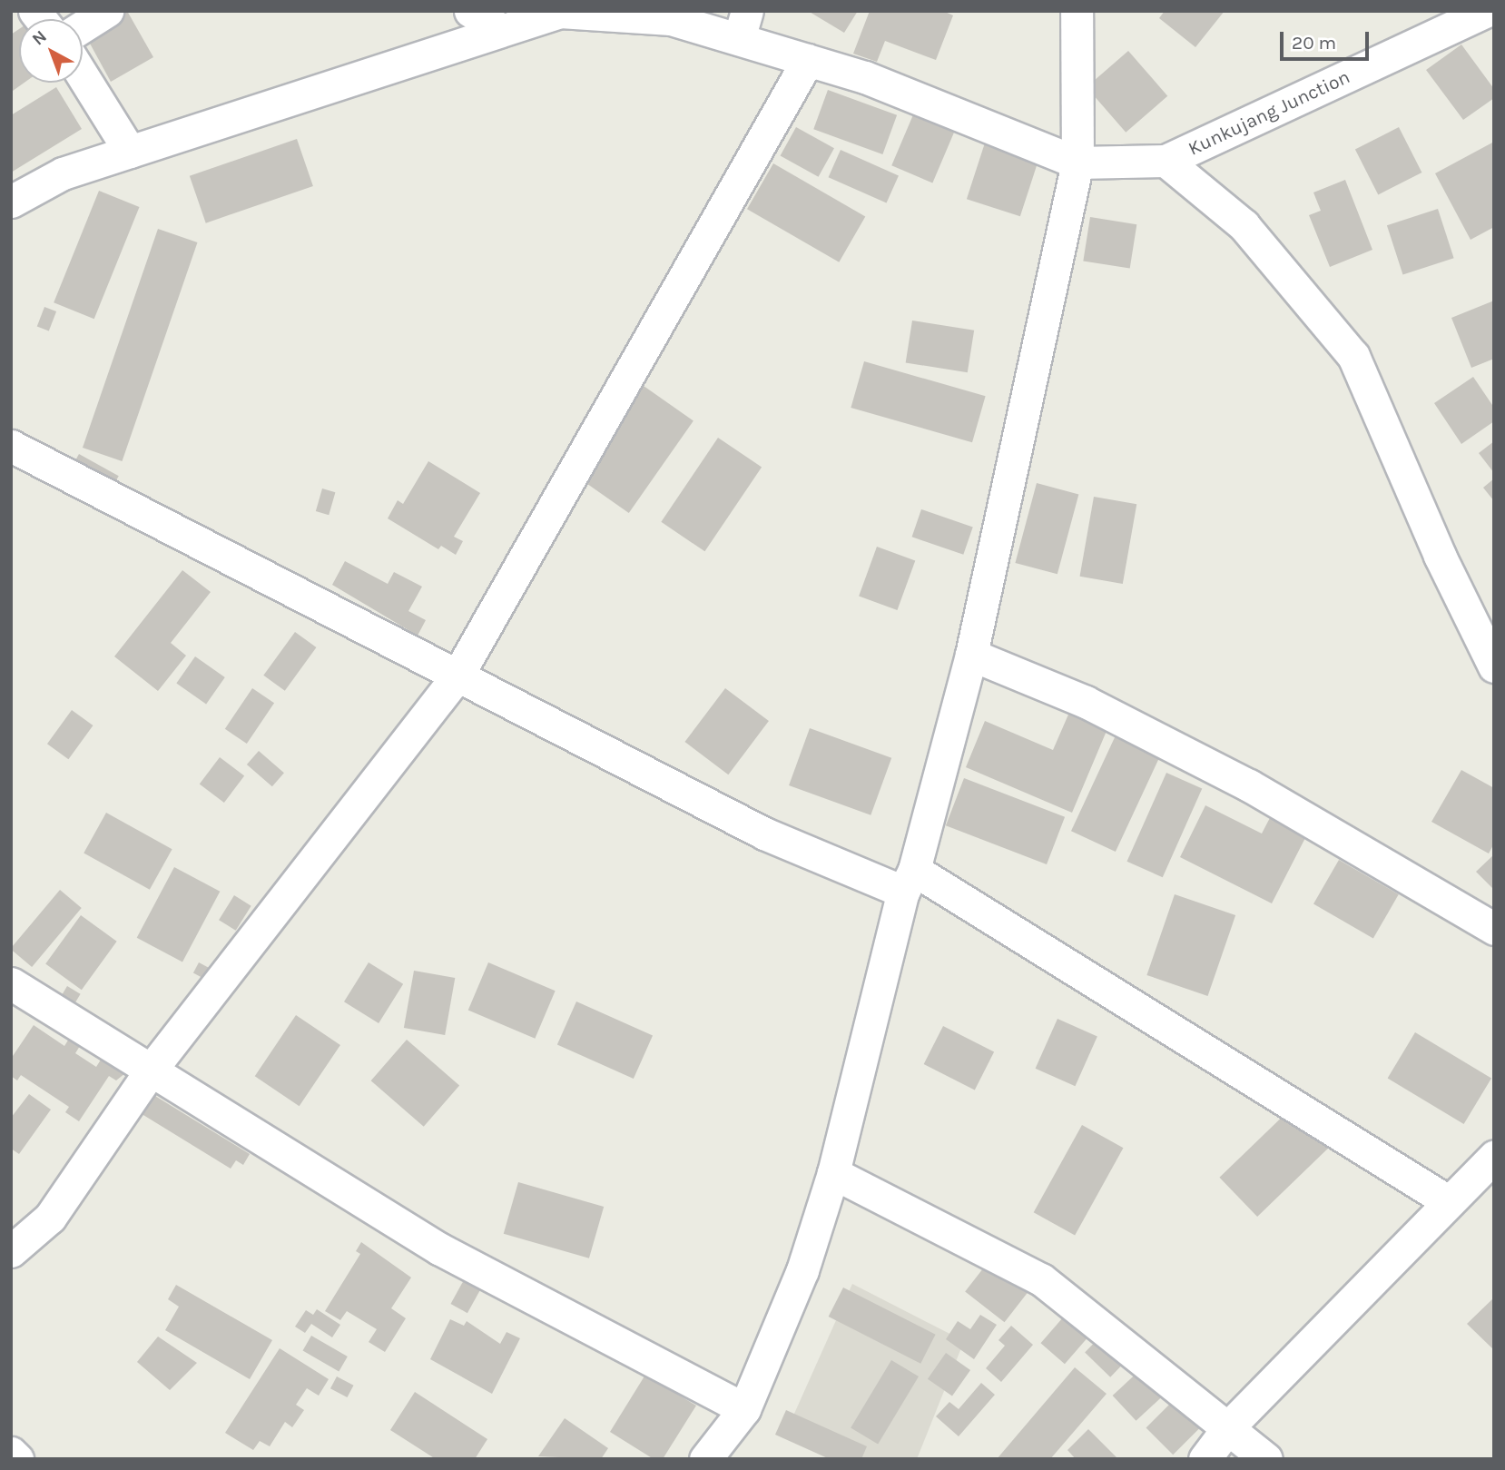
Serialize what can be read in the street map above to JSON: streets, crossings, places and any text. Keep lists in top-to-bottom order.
{
  "streets": {
    "street": ["Kunkujang Junction"]
  },
  "scale_bar": "20 m",
  "north": "top left"
}
